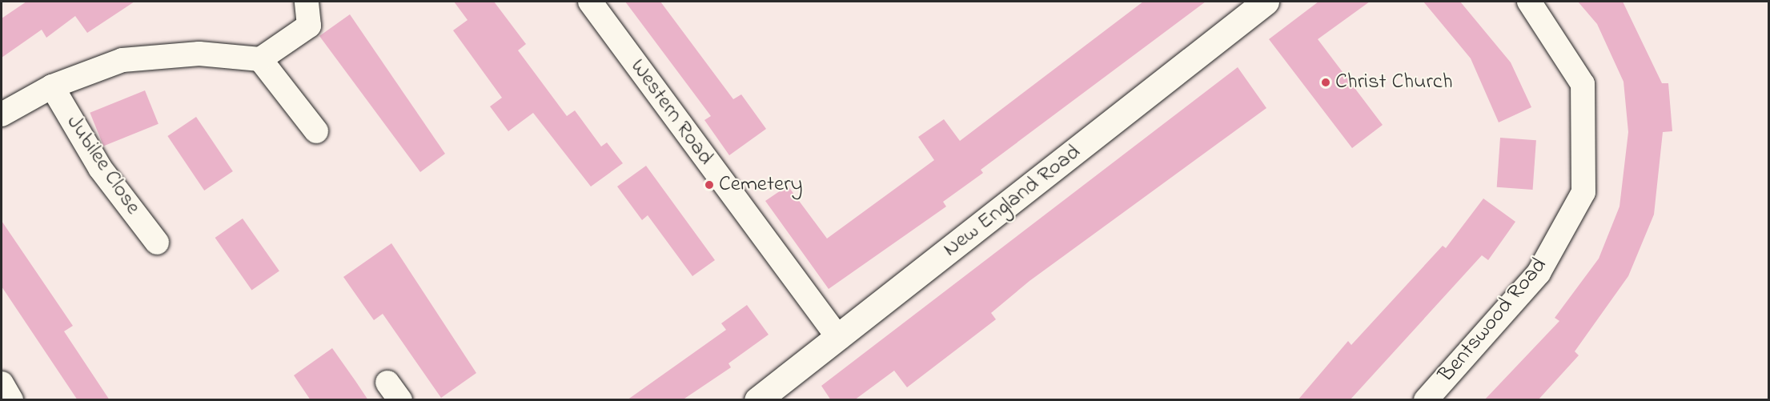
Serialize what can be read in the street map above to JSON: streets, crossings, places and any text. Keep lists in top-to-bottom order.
{
  "streets": {
    "street": [
      "Western Road",
      "Jubilee Close",
      "New England Road",
      "Bentswood Road"
    ]
  },
  "crossings": [
    ["Western Road", "New England Road"]
  ],
  "places": ["Christ Church", "Cemetery"]
}
